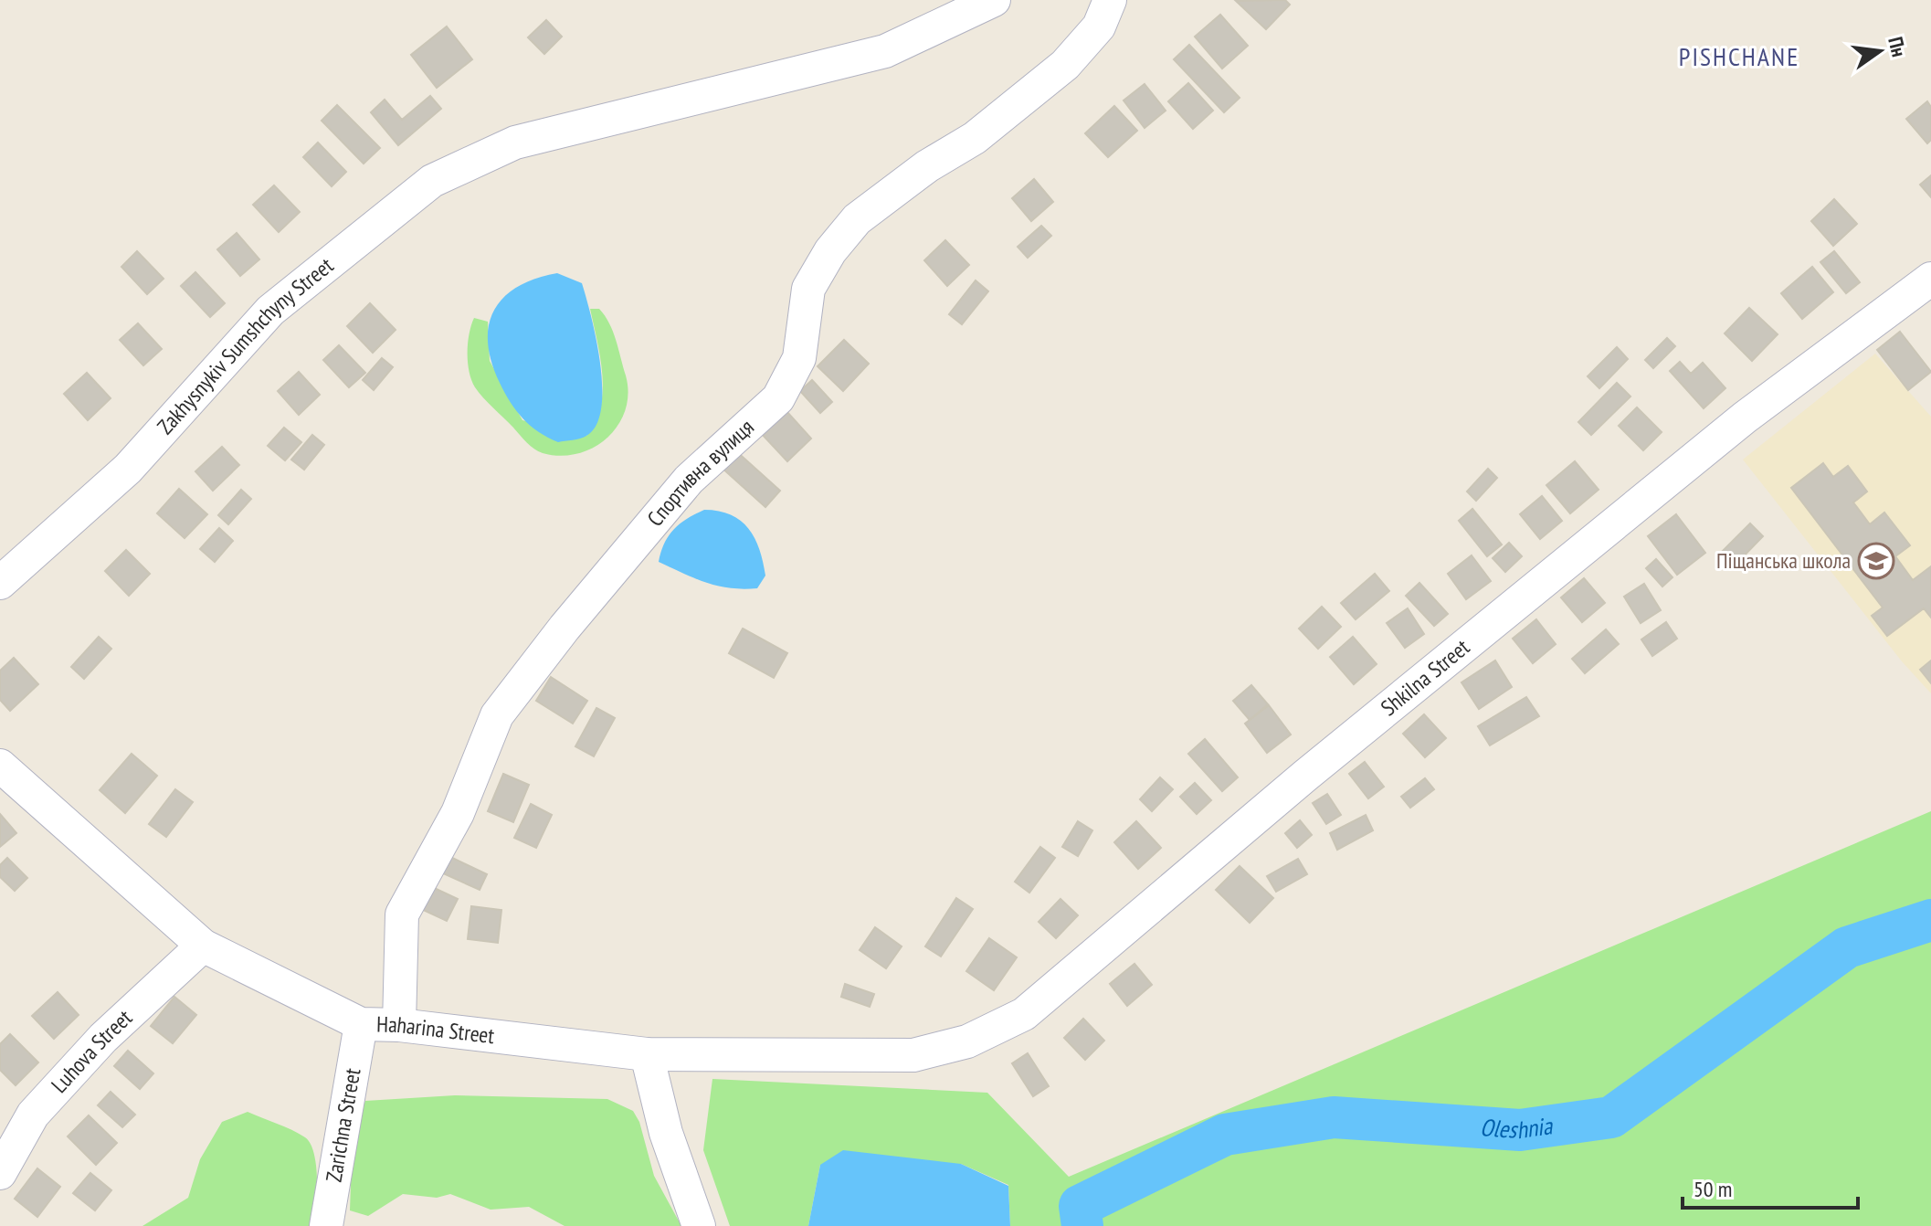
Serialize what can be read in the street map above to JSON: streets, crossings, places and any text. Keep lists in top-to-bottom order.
{
  "streets": {
    "street": [
      "Zakhysnykiv Sumshchyny Street",
      "Спортивна вулиця",
      "Shkilna Street",
      "Haharina Street",
      "Luhova Street",
      "Zarichna Street"
    ]
  },
  "crossings": [
    ["Спортивна вулиця", "Haharina Street"],
    ["Shkilna Street", "Haharina Street"],
    ["Haharina Street", "Luhova Street"],
    ["Haharina Street", "Zarichna Street"]
  ],
  "districts": ["PISHCHANE"],
  "water": ["Oleshnia"],
  "places": {
    "school or university": ["Піщанська школа"]
  },
  "scale_bar": "50 m",
  "north": "right"
}
